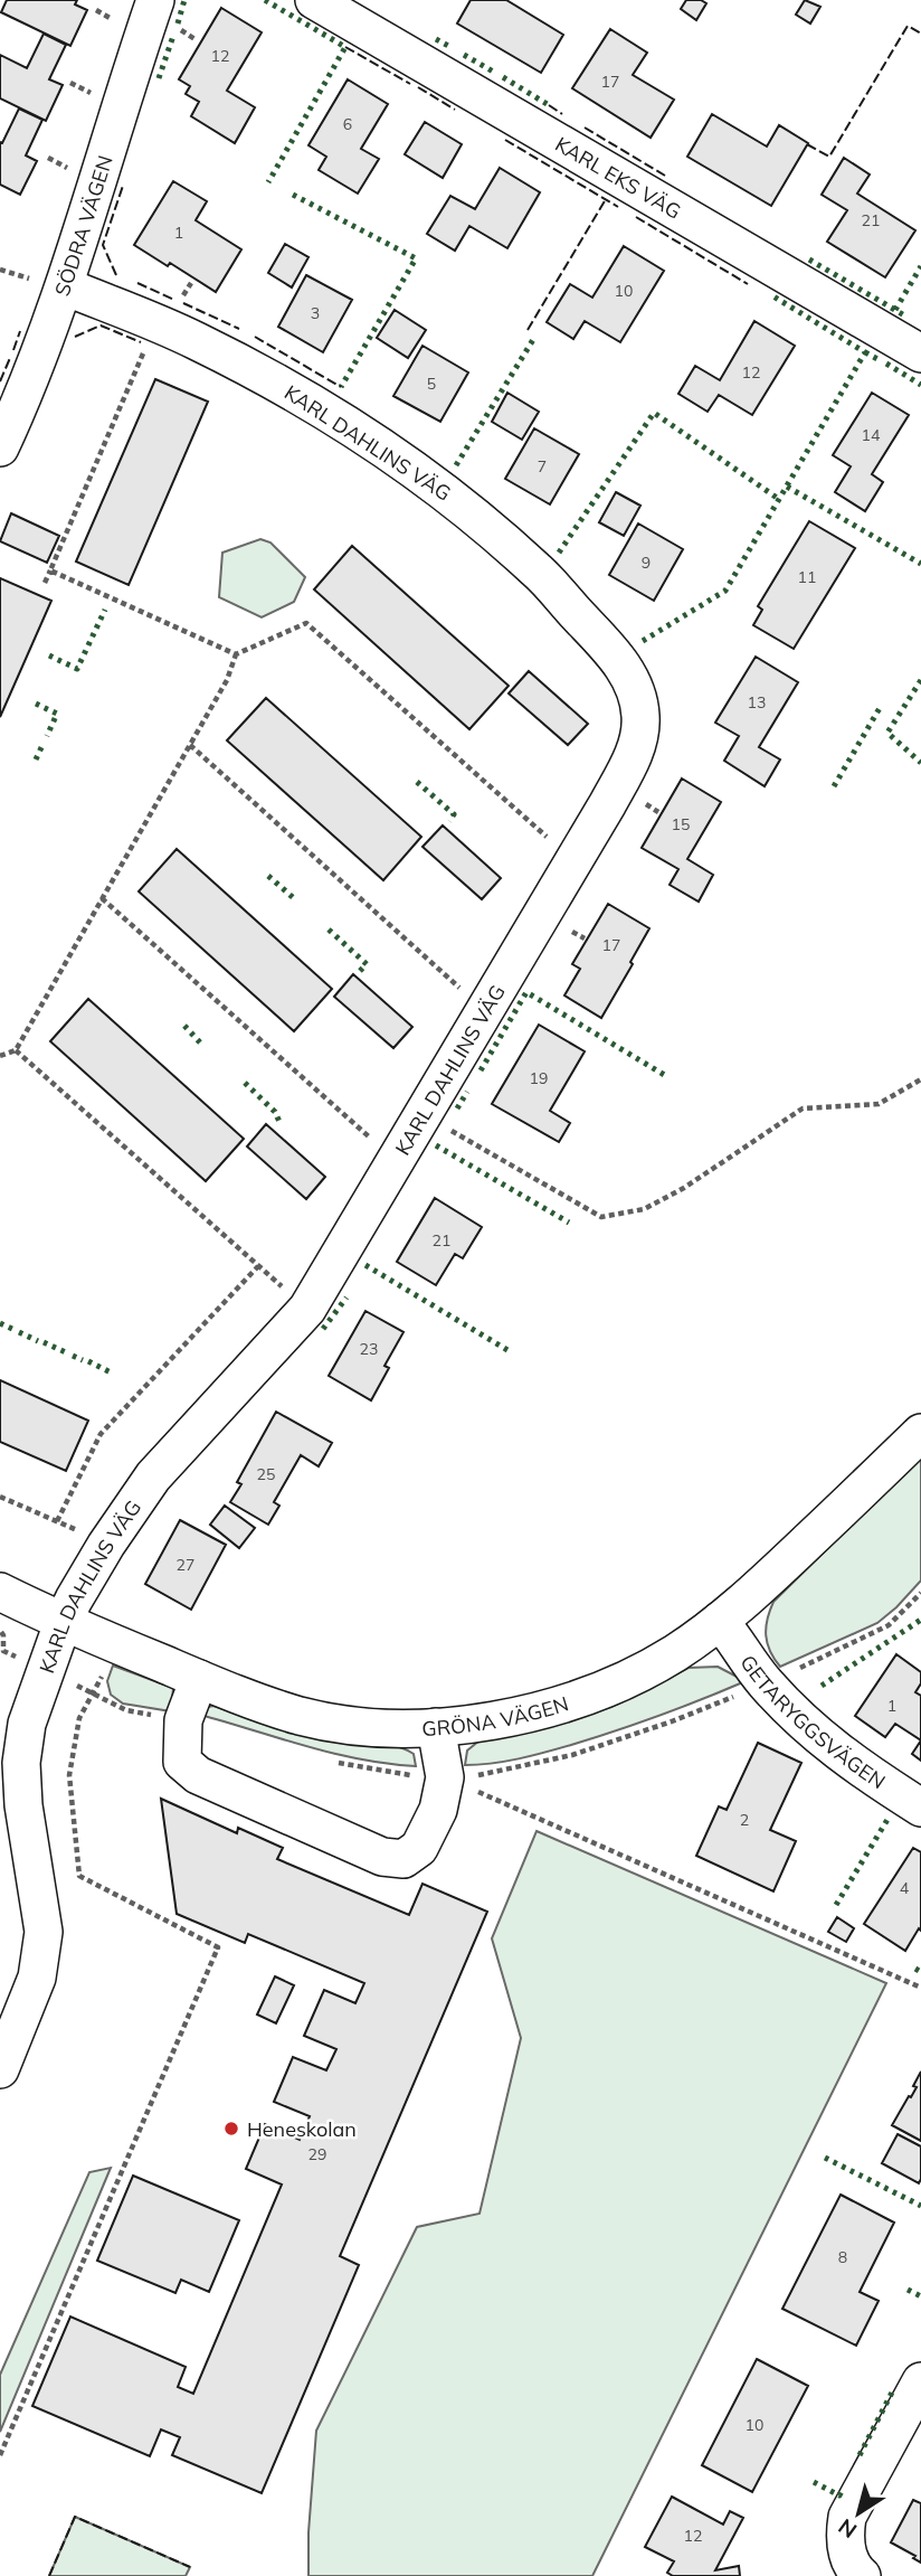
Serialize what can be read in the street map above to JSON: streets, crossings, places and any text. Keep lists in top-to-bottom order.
{
  "streets": {
    "street": [
      "KARL EKS VÄG",
      "SÖDRA VÄGEN",
      "KARL DAHLINS VÄG",
      "GRÖNA VÄGEN",
      "GETARYGGSVÄGEN"
    ]
  },
  "crossings": [
    ["SÖDRA VÄGEN", "KARL DAHLINS VÄG"],
    ["KARL DAHLINS VÄG", "GRÖNA VÄGEN"],
    ["GRÖNA VÄGEN", "GETARYGGSVÄGEN"]
  ],
  "places": ["Heneskolan"],
  "house_numbers": [
    "12",
    "17",
    "6",
    "21",
    "1",
    "10",
    "3",
    "12",
    "5",
    "14",
    "7",
    "9",
    "11",
    "13",
    "15",
    "17",
    "19",
    "21",
    "23",
    "25",
    "27",
    "1",
    "2",
    "4",
    "29",
    "8",
    "10",
    "12"
  ],
  "north": "bottom left"
}
